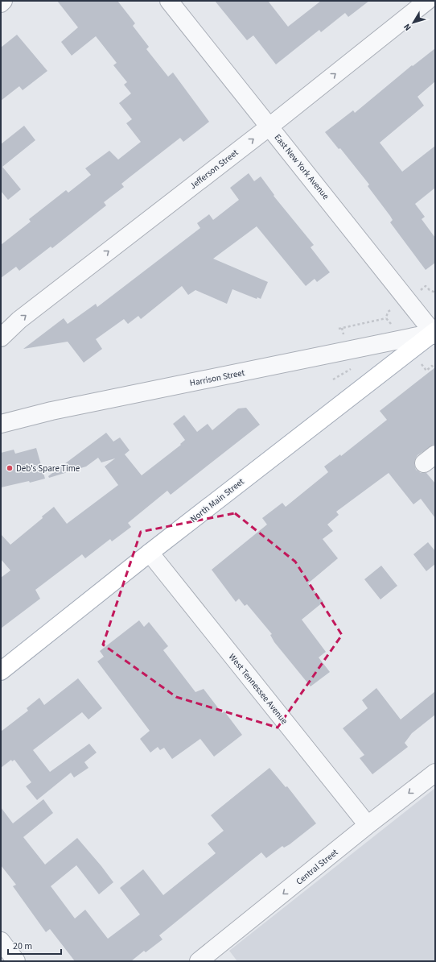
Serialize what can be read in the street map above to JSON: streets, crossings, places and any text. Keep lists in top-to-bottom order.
{
  "streets": {
    "main road": ["North Main Street"],
    "street": [
      "East New York Avenue",
      "Jefferson Street",
      "Harrison Street",
      "West Tennessee Avenue",
      "Central Street"
    ]
  },
  "crossings": [
    ["East New York Avenue", "Jefferson Street"],
    ["East New York Avenue", "Harrison Street"],
    ["East New York Avenue", "North Main Street"],
    ["Harrison Street", "North Main Street"],
    ["North Main Street", "West Tennessee Avenue"],
    ["West Tennessee Avenue", "Central Street"]
  ],
  "one_way": ["Jefferson Street", "Central Street"],
  "places": ["Deb's Spare Time"],
  "scale_bar": "20 m",
  "north": "bottom left"
}
